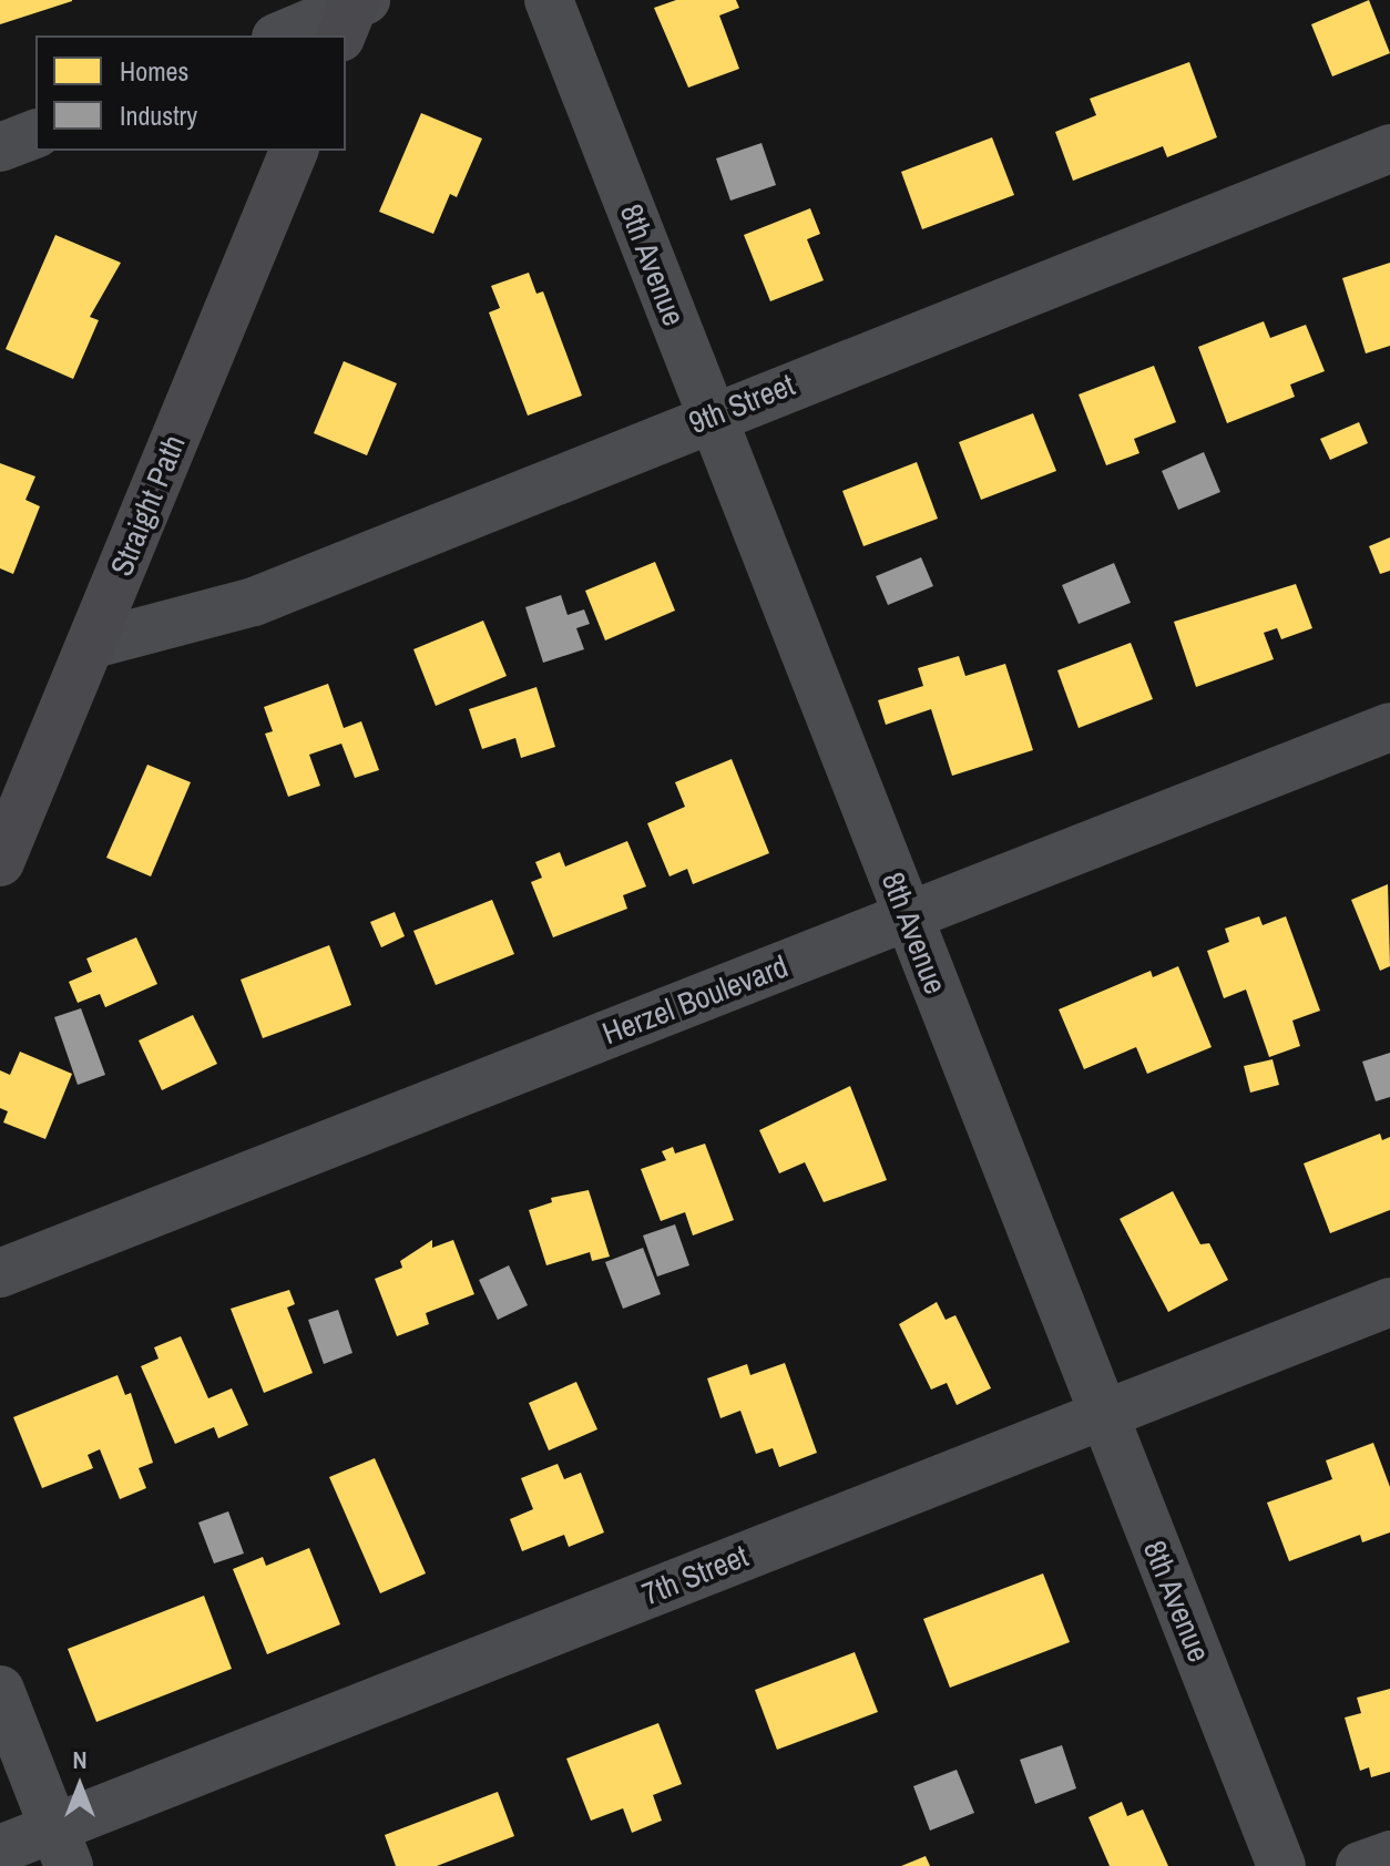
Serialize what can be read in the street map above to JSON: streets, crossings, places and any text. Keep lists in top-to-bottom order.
{
  "streets": {
    "main road": ["Straight Path"],
    "street": [
      "8th Avenue",
      "9th Street",
      "Herzel Boulevard",
      "7th Street"
    ]
  },
  "crossings": [
    ["8th Avenue", "9th Street"],
    ["8th Avenue", "Herzel Boulevard"],
    ["8th Avenue", "7th Street"],
    ["9th Street", "Straight Path"]
  ],
  "legend": ["Homes", "Industry"],
  "north": "top"
}
